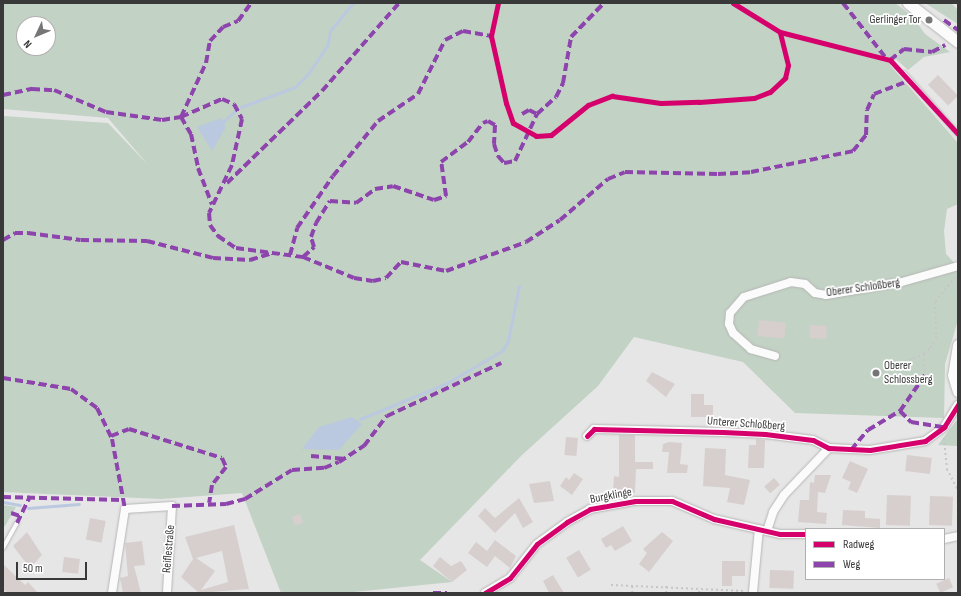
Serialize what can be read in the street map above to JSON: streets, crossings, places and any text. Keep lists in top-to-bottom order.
{
  "streets": {
    "street": [
      "Oberer Schloßberg",
      "Unterer Schloßberg",
      "Burgklinge",
      "Reiflestraße"
    ]
  },
  "places": ["Gerlinger Tor", "Oberer Schlossberg"],
  "legend": ["Radweg", "Weg"],
  "scale_bar": "50 m",
  "north": "bottom left"
}
